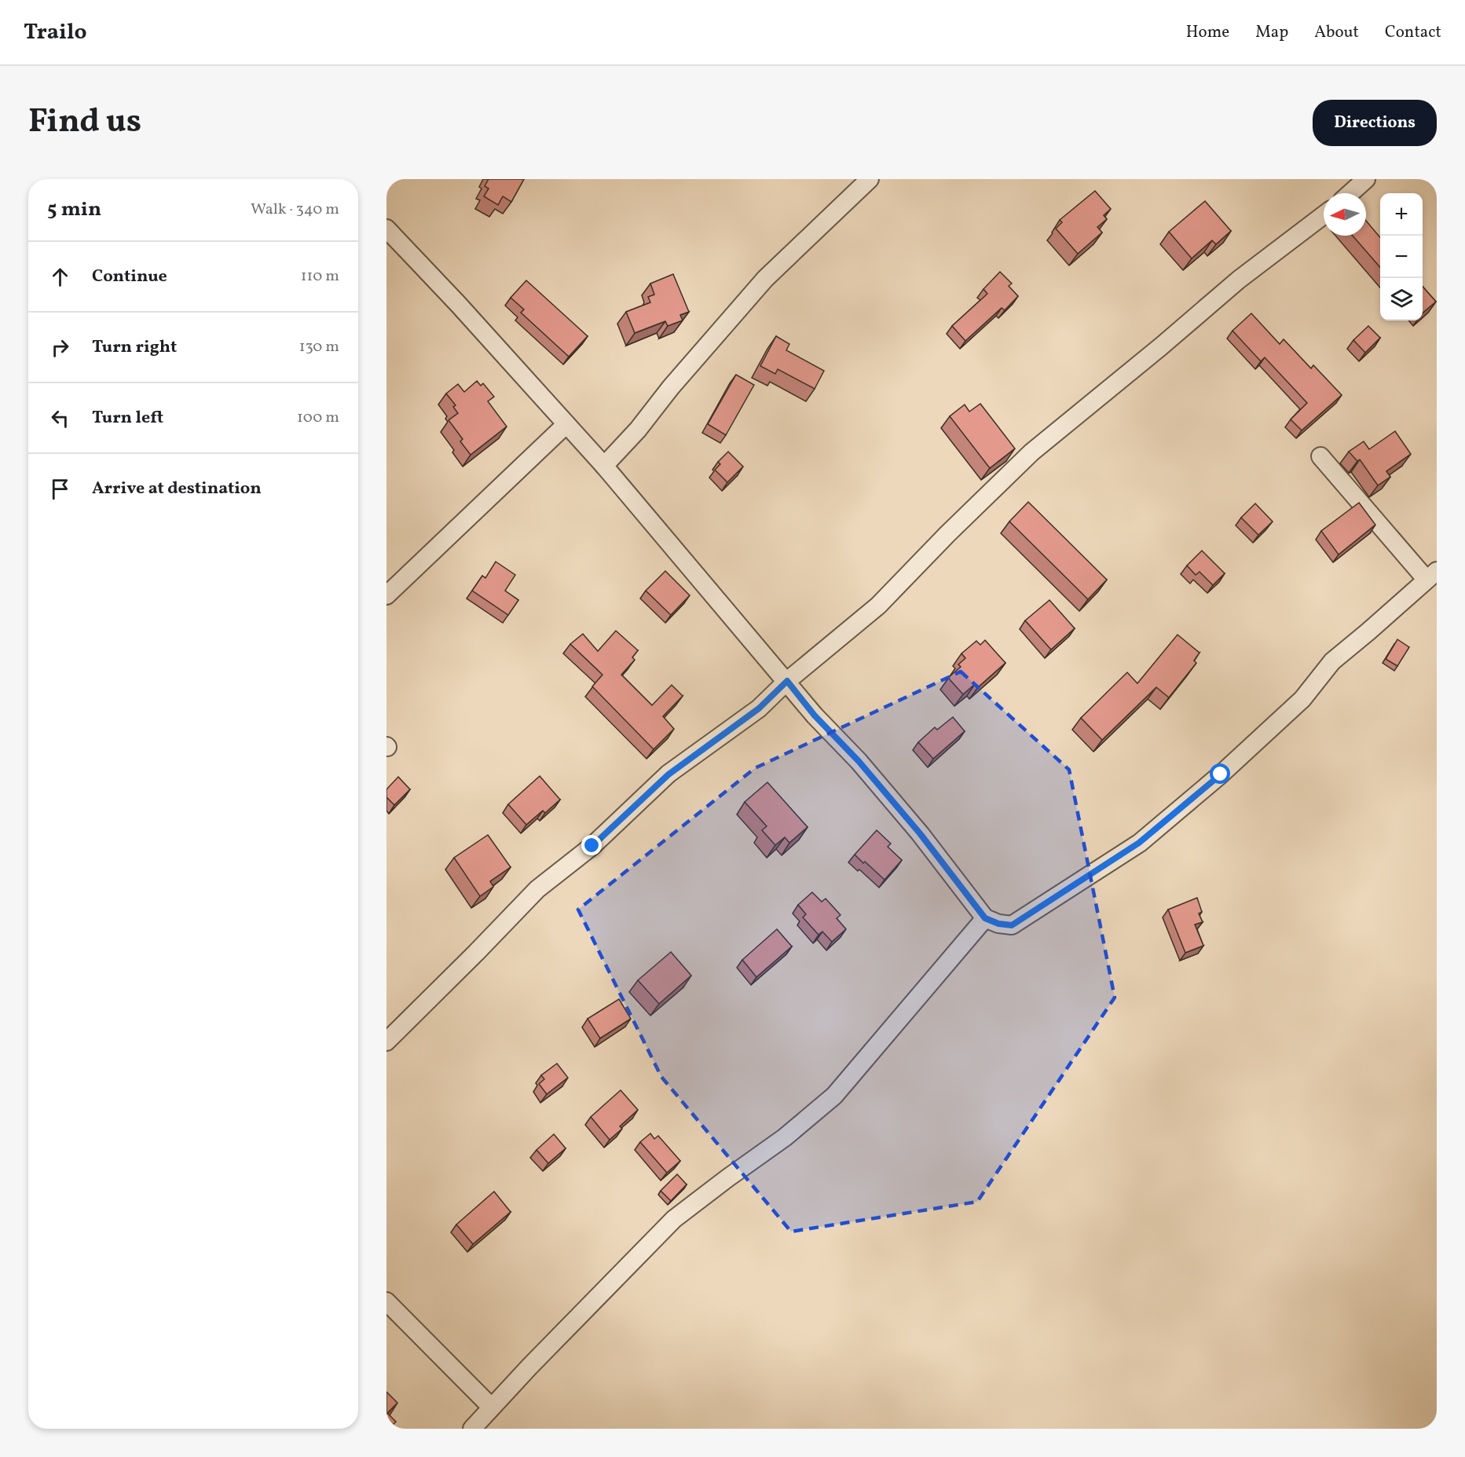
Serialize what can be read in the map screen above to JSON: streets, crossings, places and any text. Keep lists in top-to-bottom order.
{
  "north": "left",
  "page": {
    "header": "Trailo",
    "nav": [
      "Home",
      "Map",
      "About",
      "Contact"
    ],
    "title": "Find us",
    "buttons": "Directions",
    "heading": ["5 min", "Walk · 340 m"],
    "map_buttons": ["+", "−"],
    "list": [
      ["Continue", "110 m"],
      ["Turn right", "130 m"],
      ["Turn left", "100 m"],
      "Arrive at destination"
    ]
  }
}
